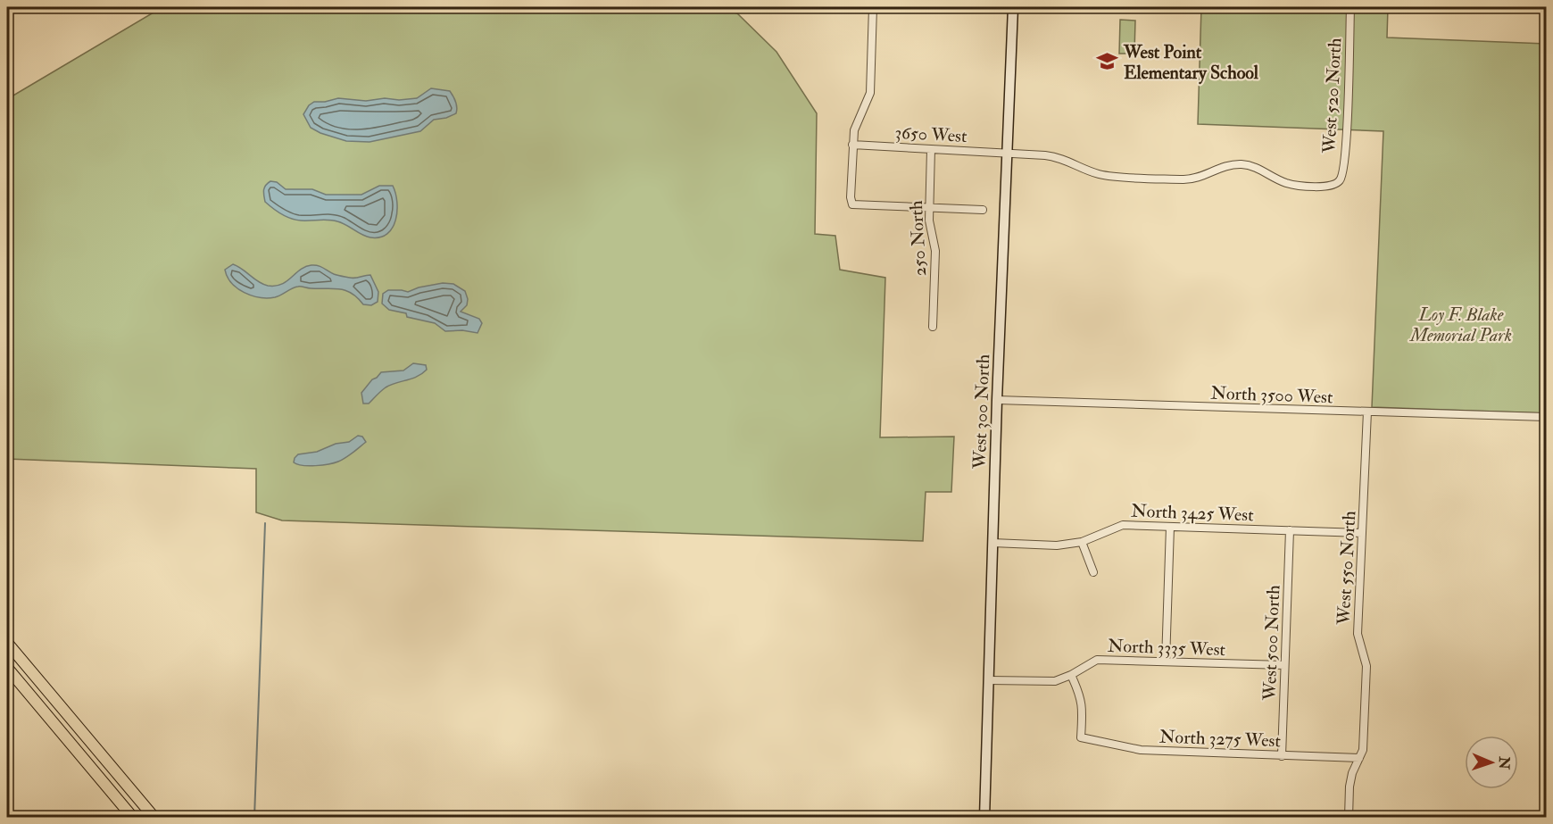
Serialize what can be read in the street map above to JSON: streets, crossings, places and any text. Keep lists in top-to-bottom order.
{
  "streets": {
    "main road": ["West 300 North"],
    "street": [
      "West 520 North",
      "3650 West",
      "250 North",
      "North 3500 West",
      "North 3425 West",
      "West 550 North",
      "West 500 North",
      "North 3335 West",
      "North 3275 West"
    ]
  },
  "crossings": [
    ["West 520 North", "3650 West"],
    ["3650 West", "250 North"],
    ["3650 West", "West 300 North"],
    ["North 3500 West", "West 300 North"],
    ["North 3500 West", "West 550 North"],
    ["West 300 North", "North 3425 West"],
    ["West 300 North", "North 3335 West"],
    ["North 3425 West", "West 550 North"],
    ["North 3425 West", "West 500 North"],
    ["West 550 North", "North 3275 West"],
    ["West 500 North", "North 3335 West"],
    ["West 500 North", "North 3275 West"],
    ["North 3335 West", "North 3275 West"]
  ],
  "parks": ["Loy F. Blake Memorial Park"],
  "places": {
    "school or university": ["West Point Elementary School"]
  },
  "north": "right"
}
